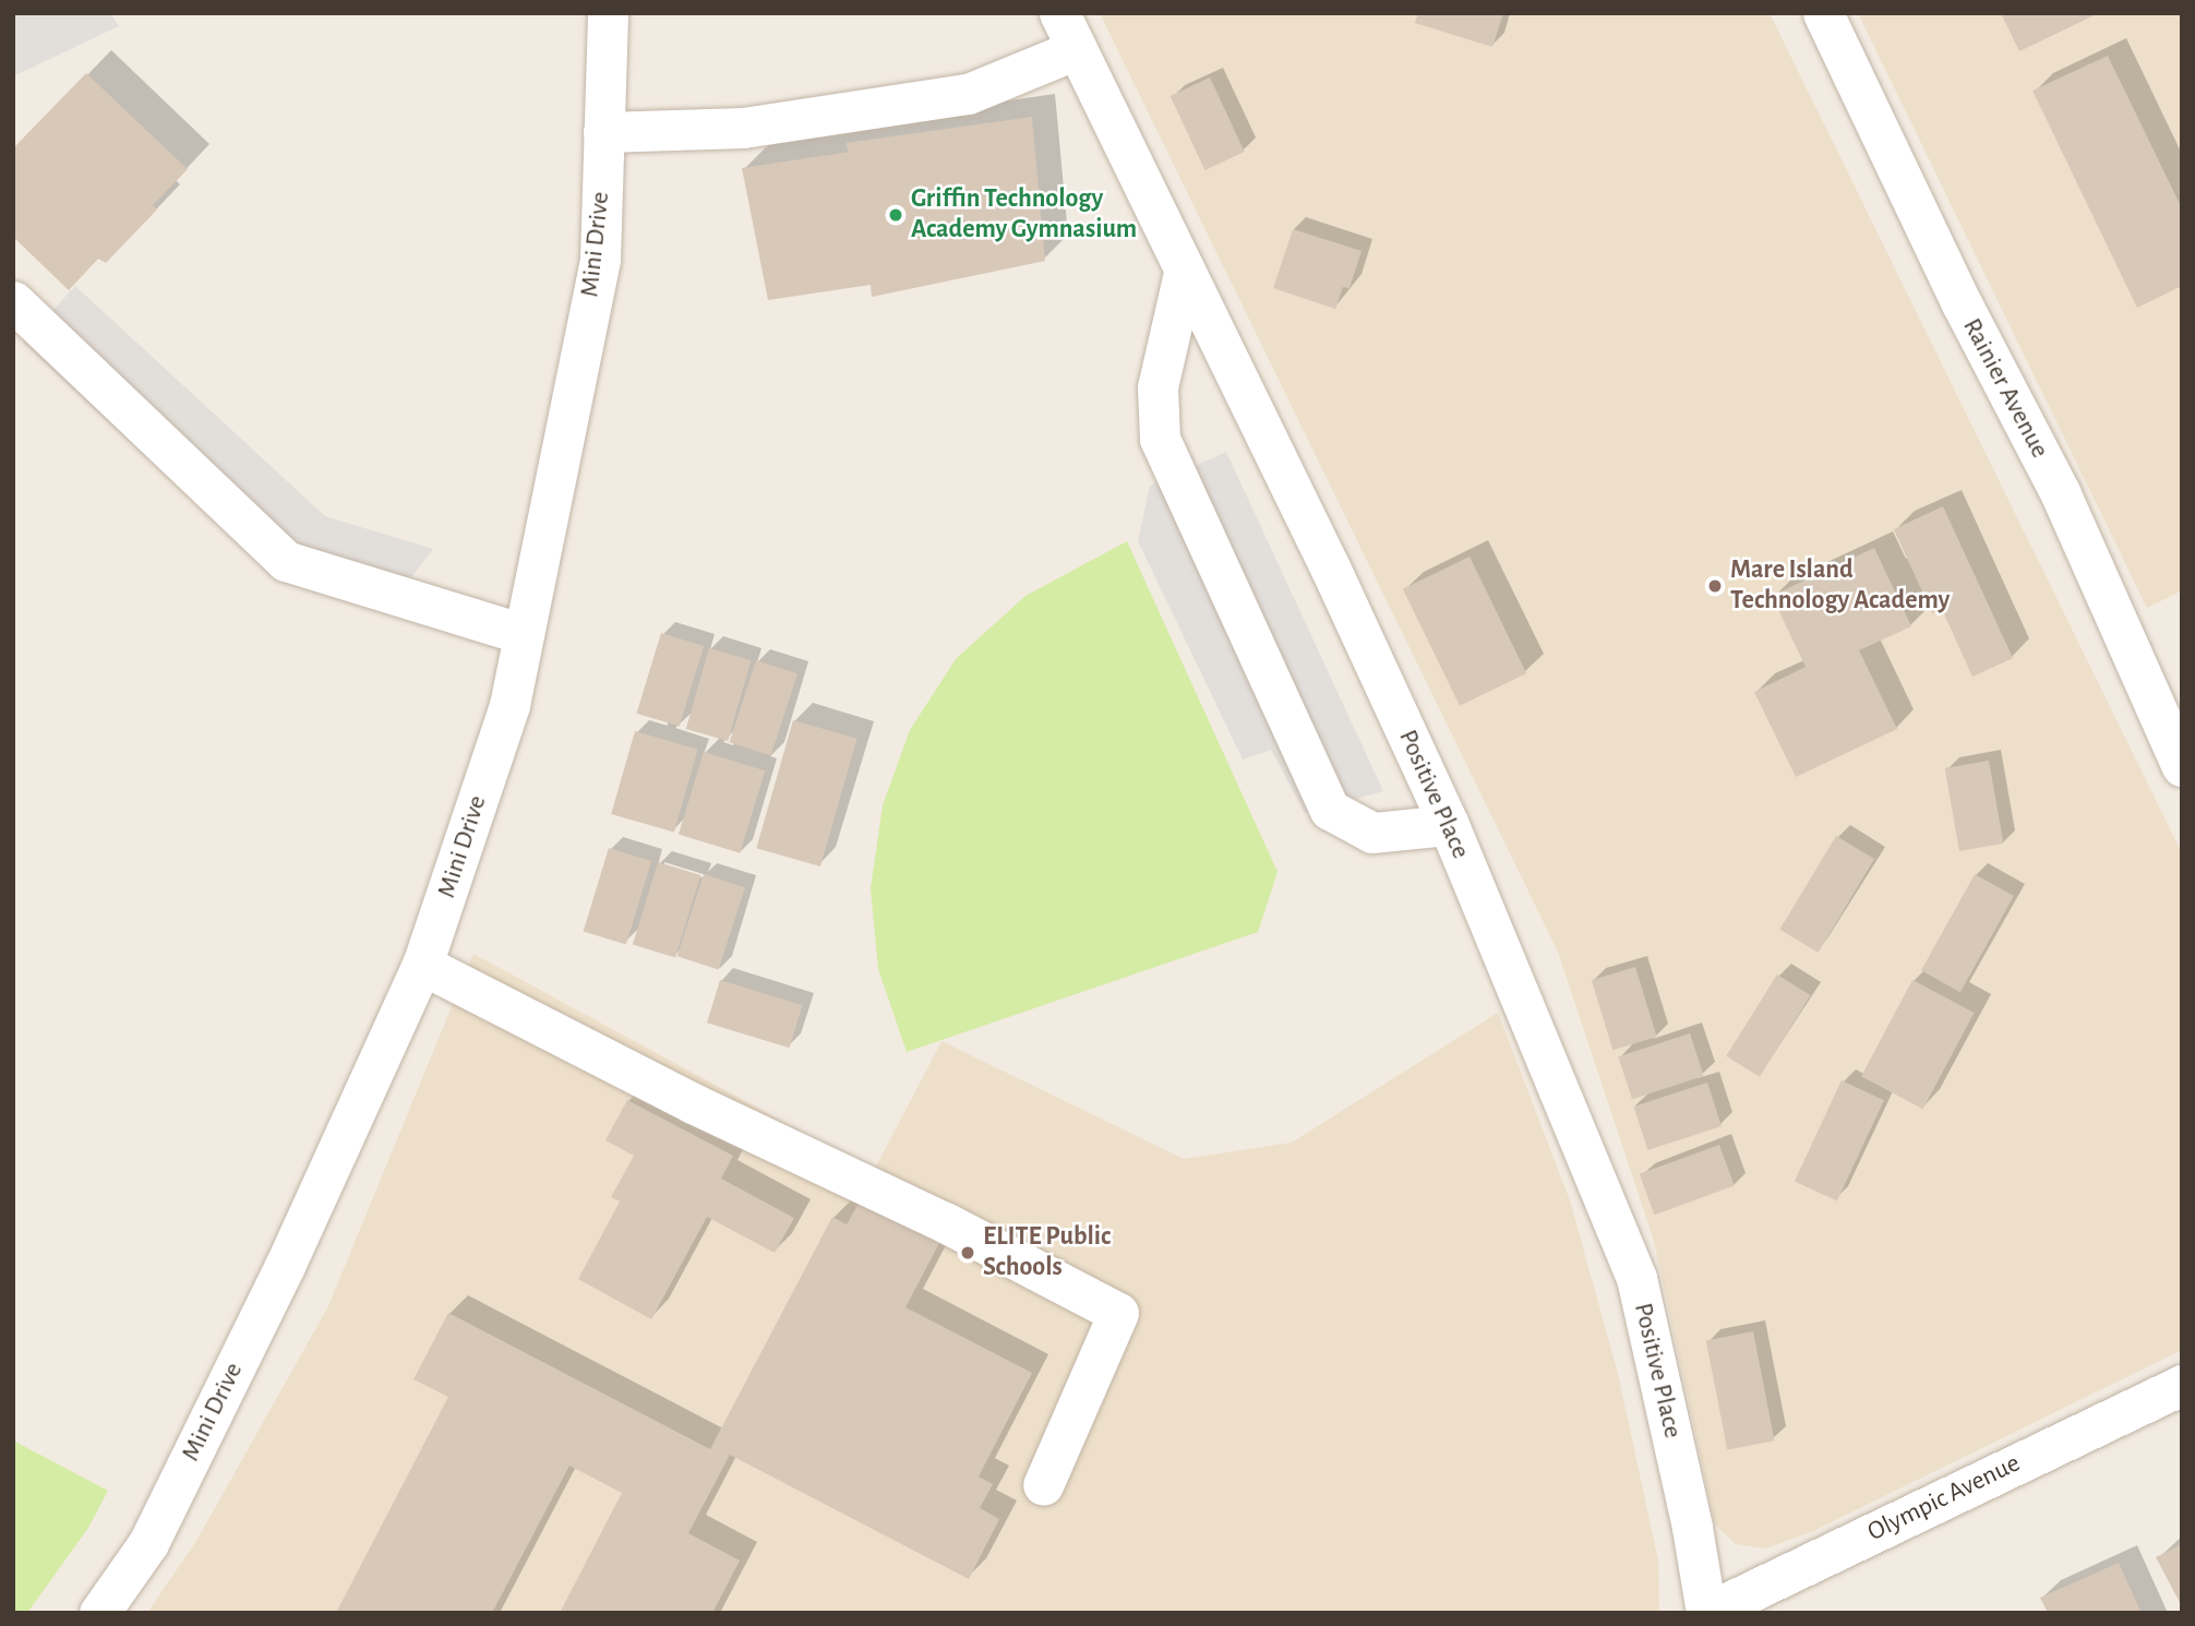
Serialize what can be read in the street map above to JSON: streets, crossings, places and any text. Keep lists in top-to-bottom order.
{
  "streets": {
    "street": [
      "Mini Drive",
      "Rainier Avenue",
      "Positive Place",
      "Olympic Avenue"
    ]
  },
  "crossings": [
    ["Positive Place", "Olympic Avenue"]
  ],
  "places": ["Griffin Technology Academy Gymnasium", "Mare Island Technology Academy", "ELITE Public Schools"]
}
